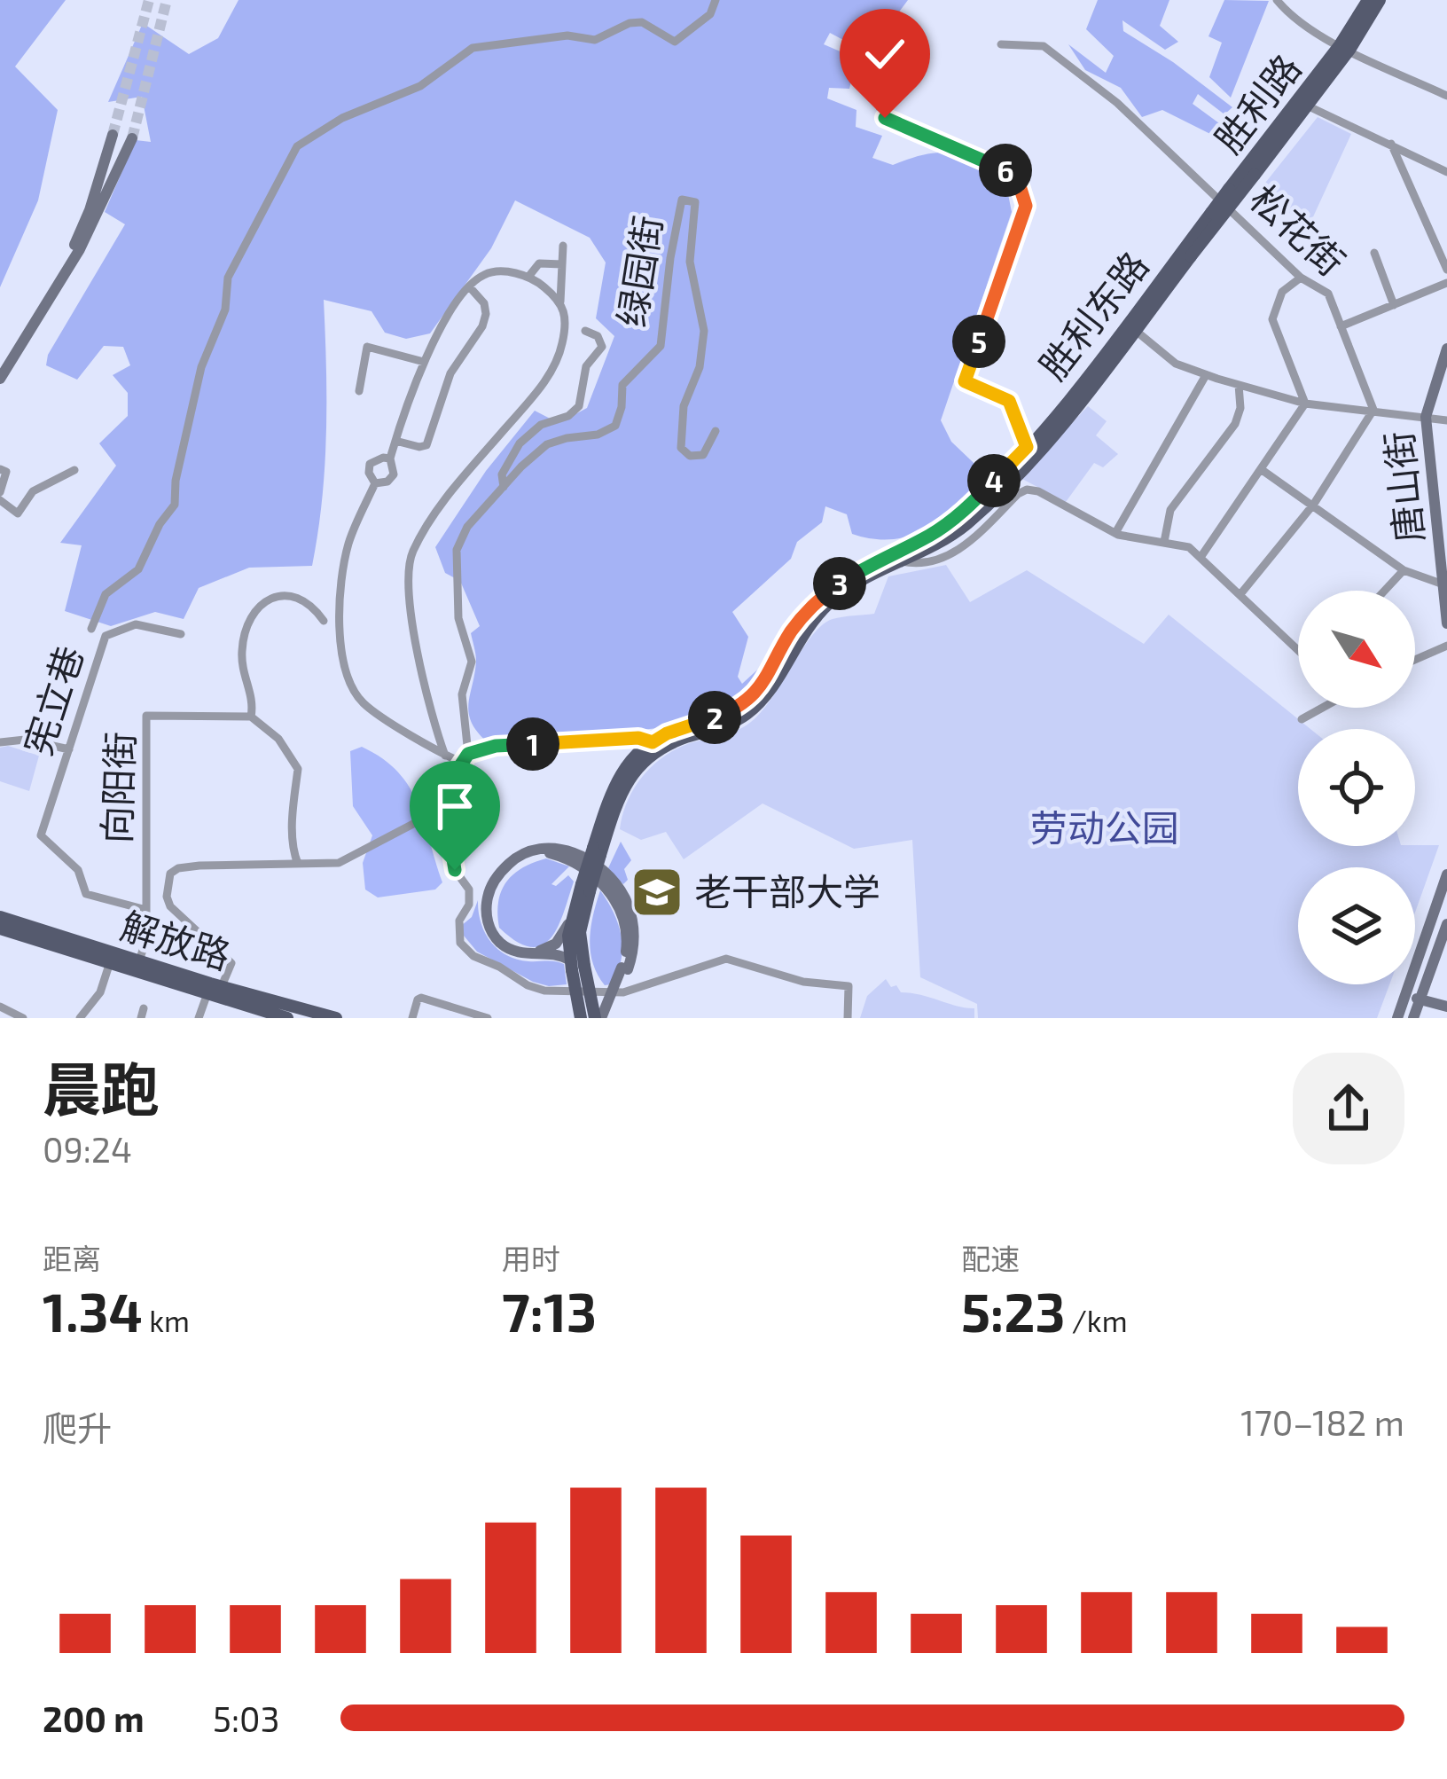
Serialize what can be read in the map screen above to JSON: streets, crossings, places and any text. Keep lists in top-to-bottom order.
{
  "streets": {
    "main road": [
      "胜利路",
      "胜利东路",
      "唐山街",
      "解放路"
    ],
    "street": [
      "松花街",
      "绿园街",
      "宪立巷",
      "向阳街"
    ]
  },
  "crossings": [
    ["胜利路", "胜利东路"],
    ["宪立巷", "向阳街"],
    ["向阳街", "解放路"]
  ],
  "parks": ["劳动公园"],
  "places": {
    "school or university": ["老干部大学"]
  },
  "north": "bottom right",
  "page": {
    "pins": [
      "6",
      "5",
      "4",
      "3",
      "2",
      "1"
    ],
    "heading": ["晨跑", "09:24"],
    "stats": [
      ["距离", "1.34 km"],
      ["用时", "7:13"],
      ["配速", "5:23 /km"]
    ],
    "chart": ["爬升", "170–182 m"],
    "list": [
      {
        "name": "200 m",
        "note": "5:03"
      }
    ]
  }
}
